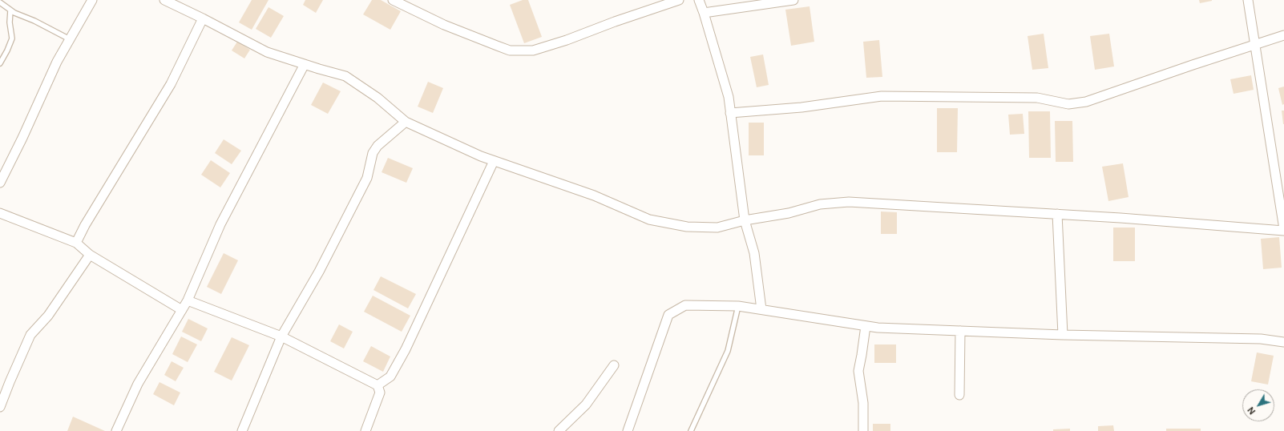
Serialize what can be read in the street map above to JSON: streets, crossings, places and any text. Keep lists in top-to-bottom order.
{
  "north": "bottom left"
}
